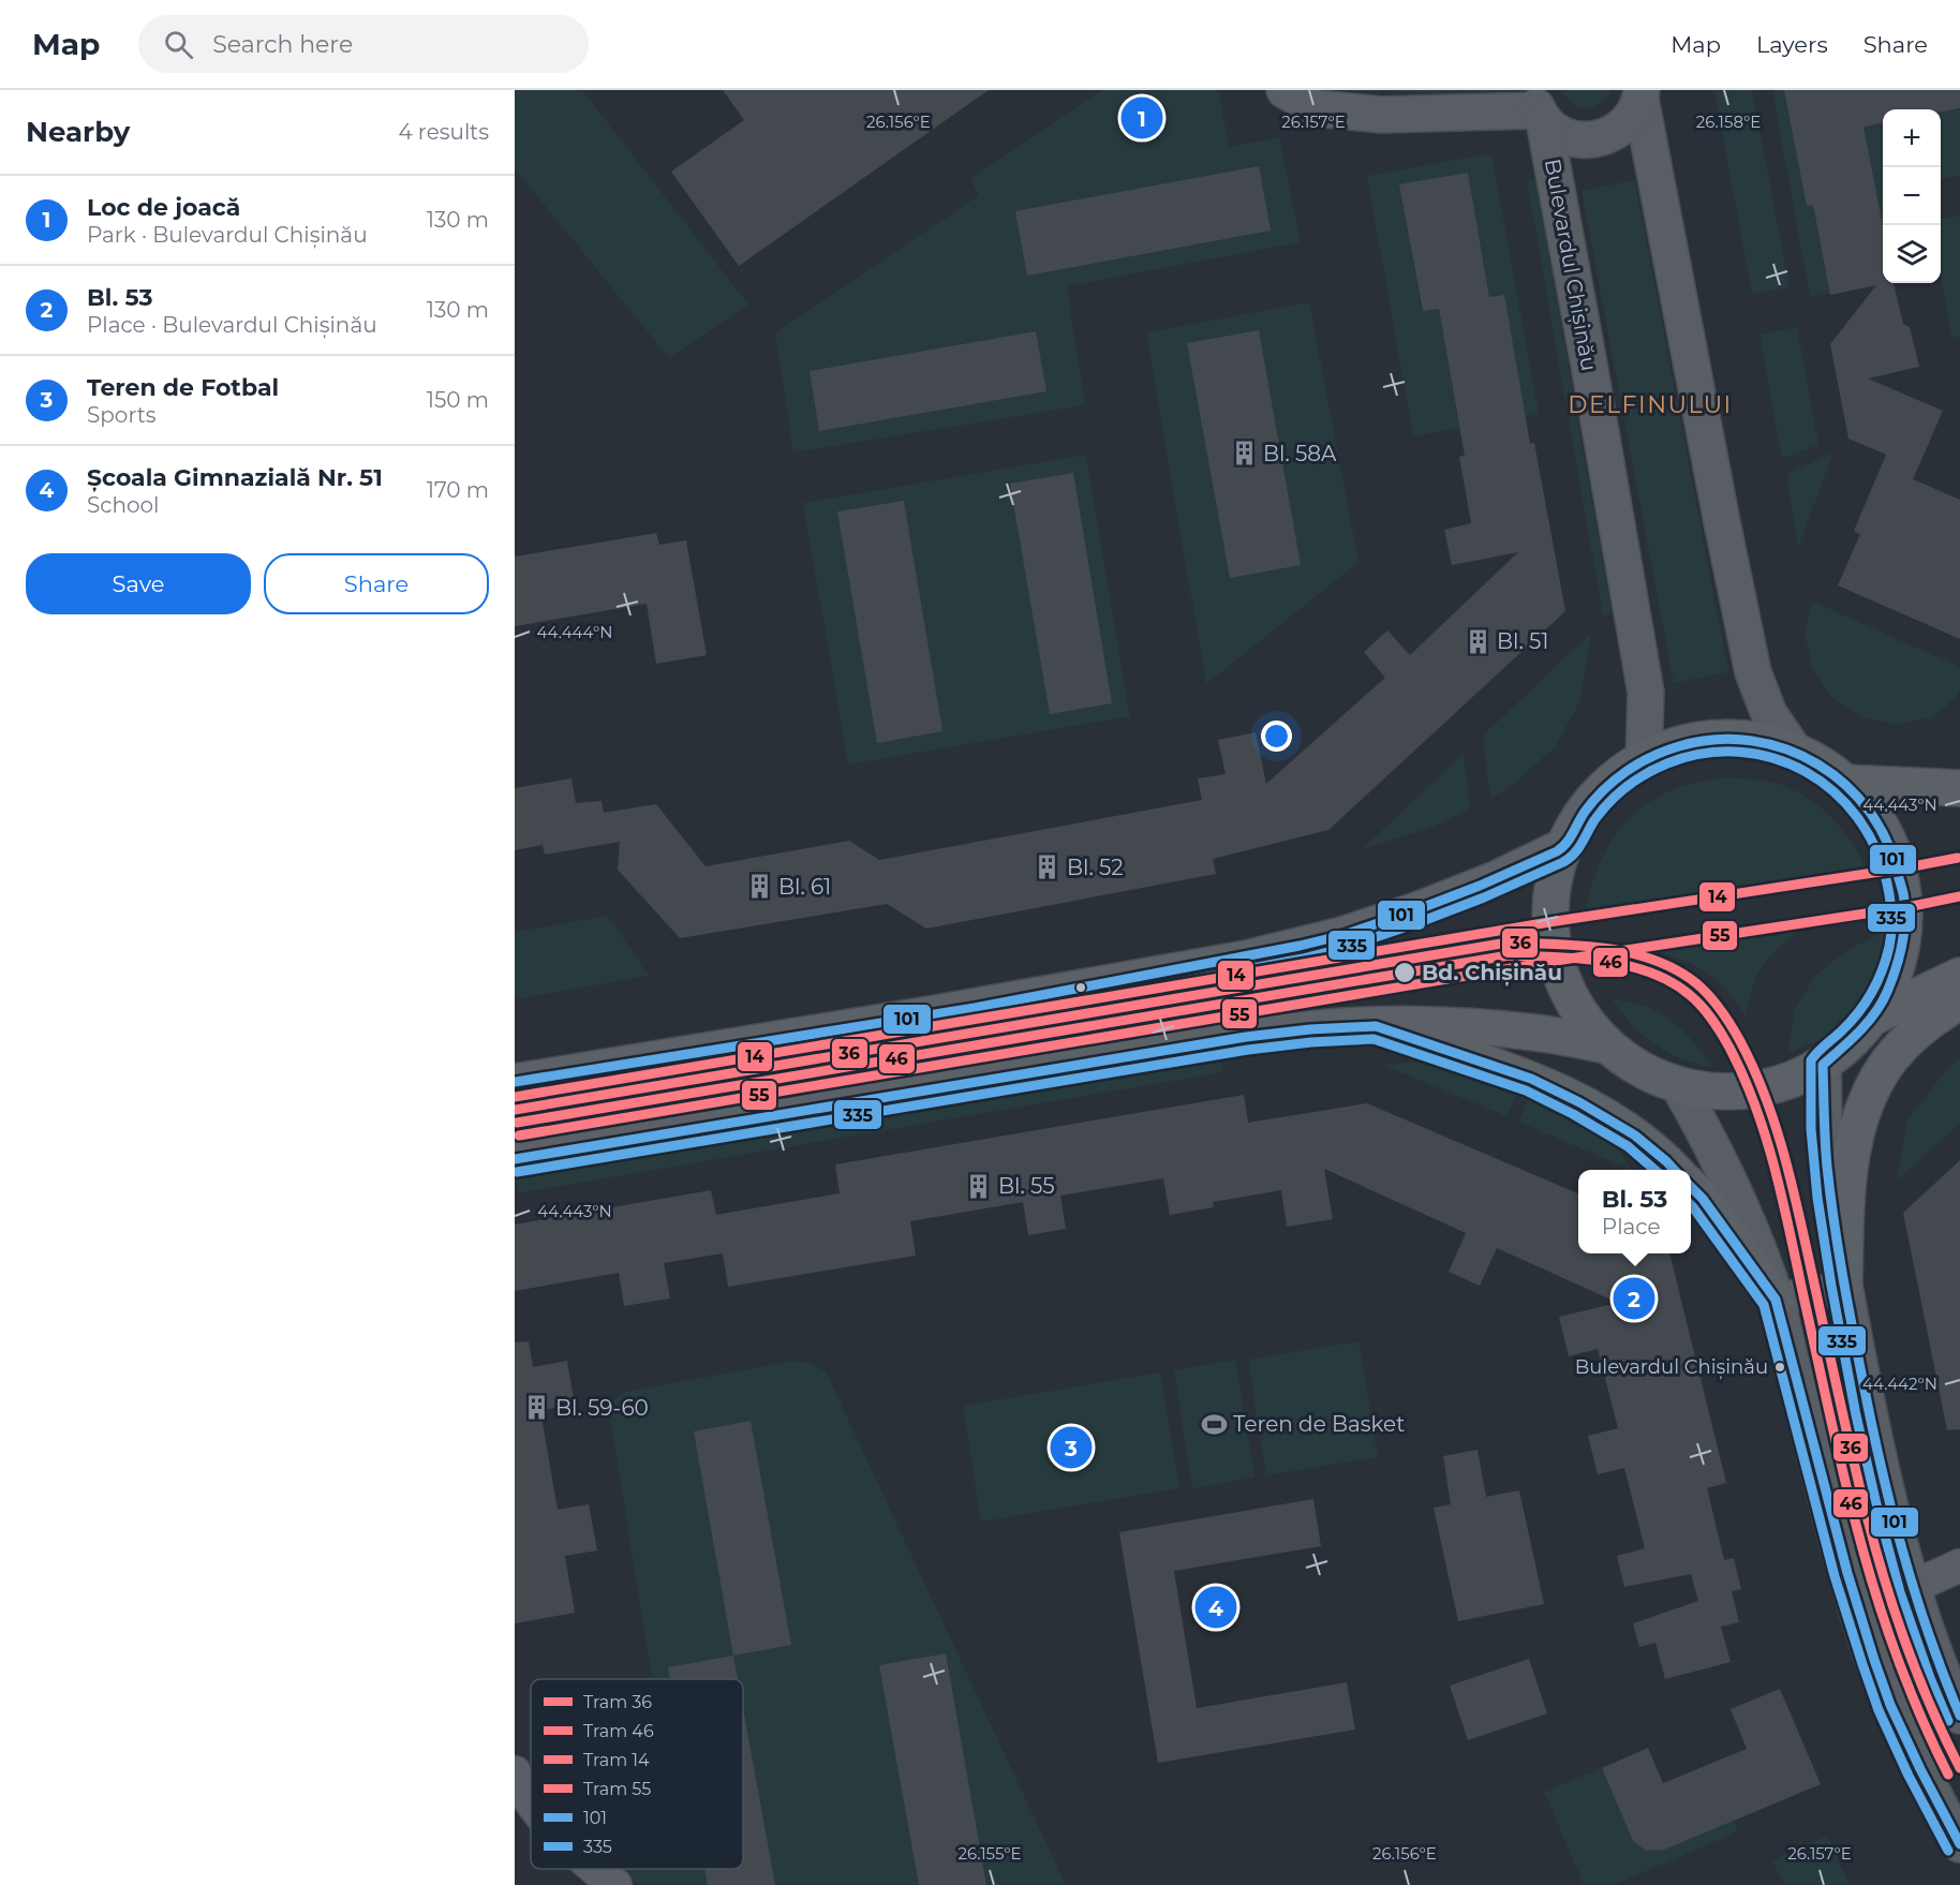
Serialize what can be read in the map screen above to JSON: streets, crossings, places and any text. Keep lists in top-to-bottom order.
{
  "streets": {
    "main road": ["Bulevardul Chișinău"]
  },
  "districts": ["DELFINULUI"],
  "places": {
    "building": [
      "Bl. 58A",
      "Bl. 51",
      "Bl. 52",
      "Bl. 61",
      "Bl. 55",
      "Bl. 59-60"
    ],
    "other": ["Bd. Chișinău", "Bulevardul Chișinău"],
    "sports": ["Teren de Basket"]
  },
  "lines": [
    "transit line 101",
    "transit line 335",
    "tram line 14",
    "tram line 55",
    "tram line 36",
    "tram line 46"
  ],
  "legend": [
    "Tram 36",
    "Tram 46",
    "Tram 14",
    "Tram 55",
    "101",
    "335"
  ],
  "page": {
    "header": "Map",
    "search": "Search here",
    "nav": ["Map", "Layers", "Share"],
    "heading": ["Nearby", "4 results"],
    "pins": [
      "1",
      "2",
      "3",
      "4"
    ],
    "map_buttons": ["+", "−"],
    "list": [
      {
        "mark": "1",
        "name": "Loc de joacă",
        "note": "Park · Bulevardul Chișinău",
        "value": "130 m"
      },
      {
        "mark": "2",
        "name": "Bl. 53",
        "note": "Place · Bulevardul Chișinău",
        "value": "130 m"
      },
      {
        "mark": "3",
        "name": "Teren de Fotbal",
        "note": "Sports",
        "value": "150 m"
      },
      {
        "mark": "4",
        "name": "Școala Gimnazială Nr. 51",
        "note": "School",
        "value": "170 m"
      }
    ],
    "buttons": ["Save", "Share"],
    "popup": ["Bl. 53", "Place"]
  },
  "coordinates": [
    "26.156°E",
    "26.157°E",
    "26.158°E",
    "44.444°N",
    "44.443°N",
    "44.442°N",
    "26.155°E"
  ]
}
